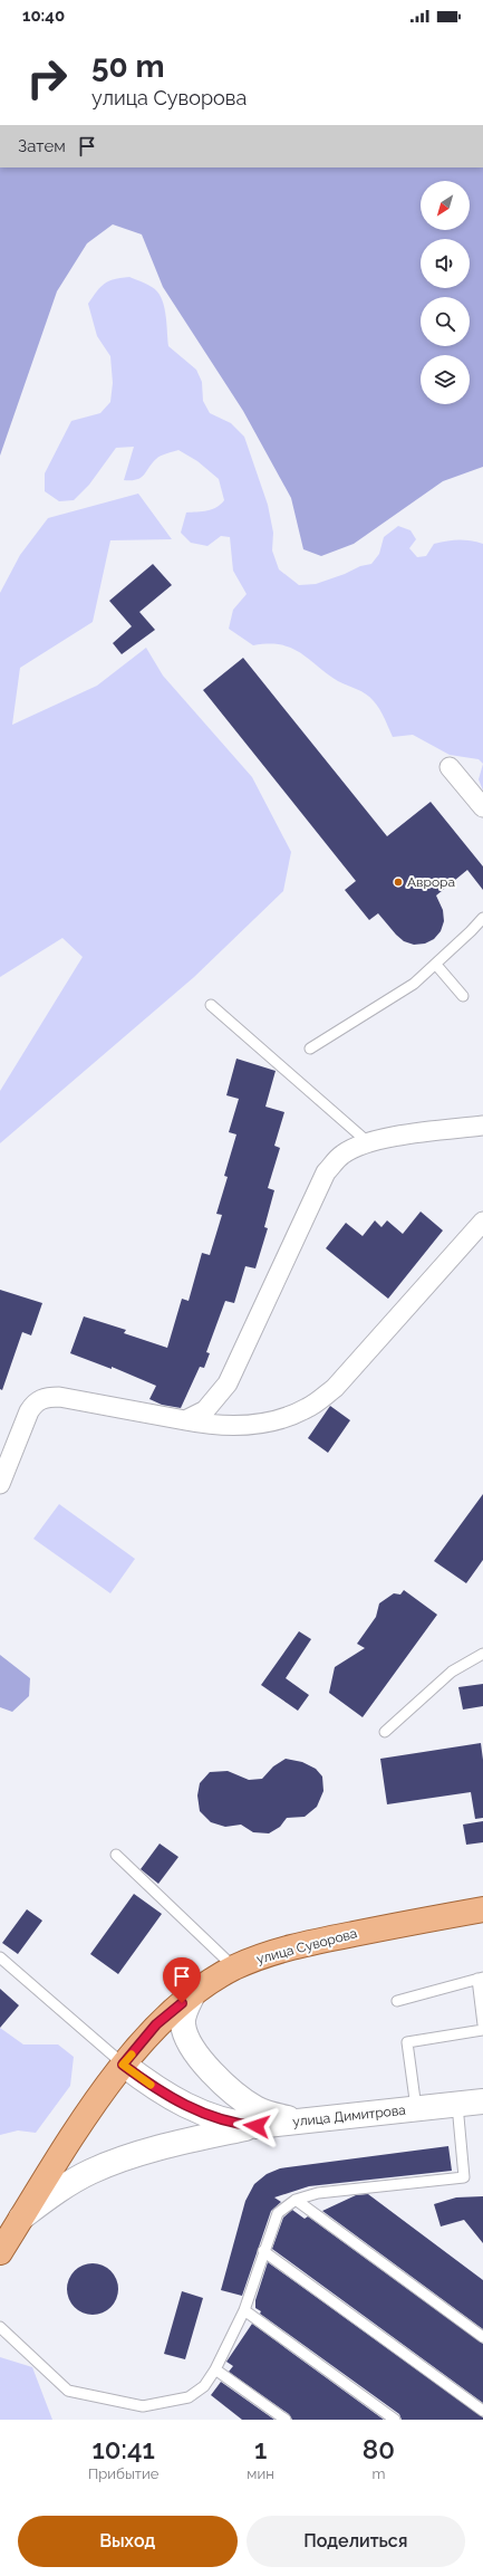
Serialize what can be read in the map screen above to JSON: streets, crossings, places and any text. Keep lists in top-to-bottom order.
{
  "streets": {
    "main road": ["улица Суворова", "улица Димитрова"]
  },
  "crossings": [
    ["улица Суворова", "улица Димитрова"]
  ],
  "places": ["Аврора"],
  "north": "bottom left",
  "page": {
    "status": "10:40",
    "turn": ["50 m", "улица Суворова"],
    "then": "Затем",
    "eta": [
      "10:41",
      "Прибытие",
      "1",
      "мин",
      "80",
      "m"
    ],
    "buttons": ["Выход", "Поделиться"]
  }
}
